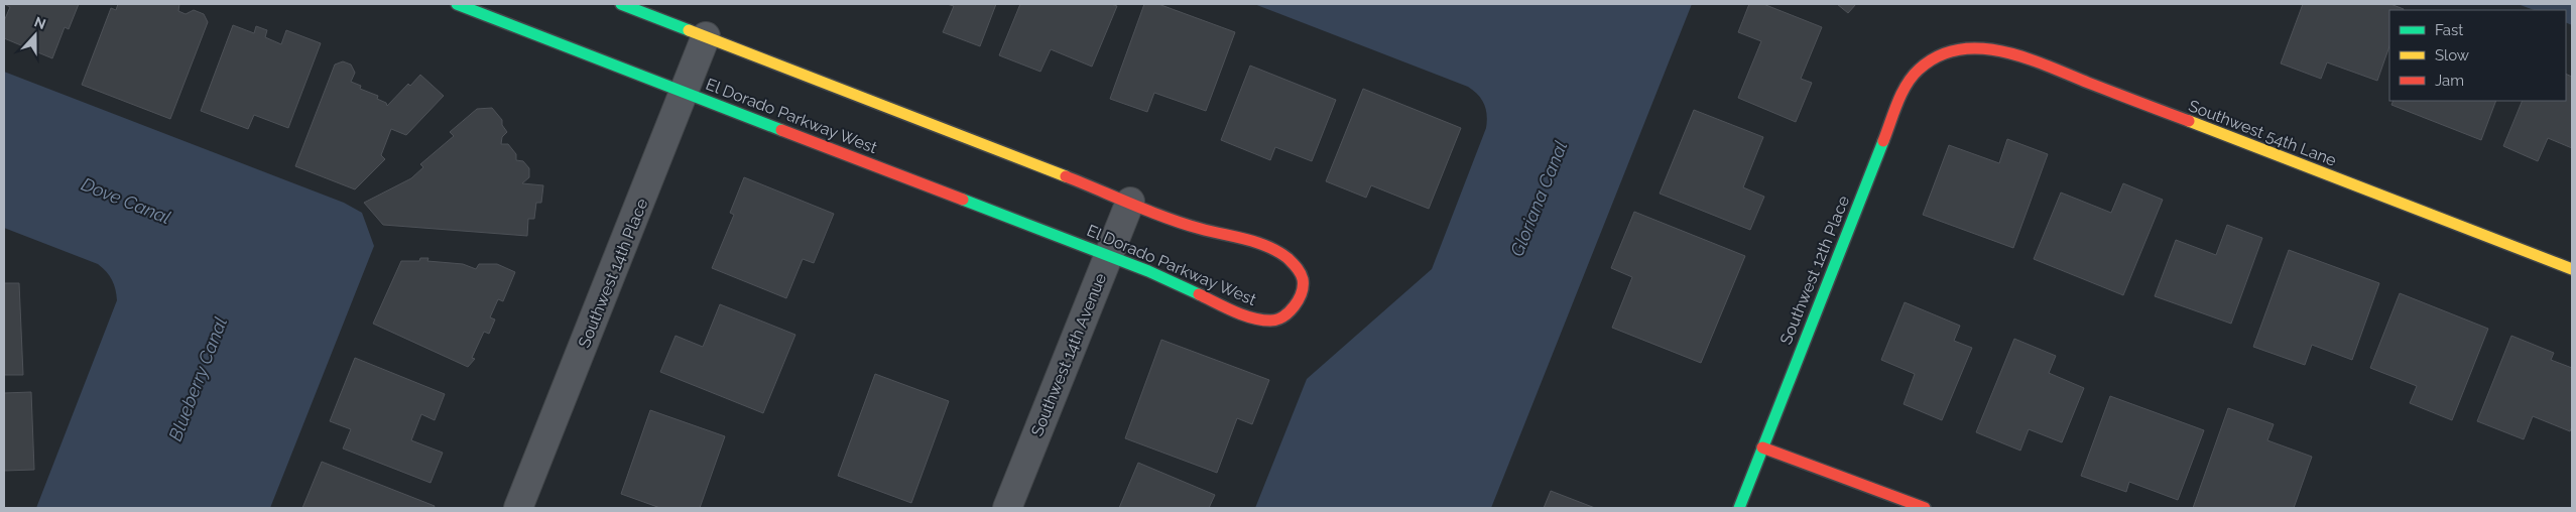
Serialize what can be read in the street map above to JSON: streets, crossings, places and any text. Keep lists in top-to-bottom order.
{
  "streets": {
    "street": [
      "El Dorado Parkway West",
      "Southwest 54th Lane",
      "Southwest 12th Place",
      "Southwest 14th Place",
      "Southwest 14th Avenue"
    ]
  },
  "crossings": [
    ["El Dorado Parkway West", "Southwest 14th Place"],
    ["El Dorado Parkway West", "Southwest 14th Avenue"],
    ["Southwest 54th Lane", "Southwest 12th Place"]
  ],
  "water": ["Gloriana Canal", "Dove Canal", "Blueberry Canal"],
  "legend": ["Fast", "Slow", "Jam"],
  "north": "top"
}
